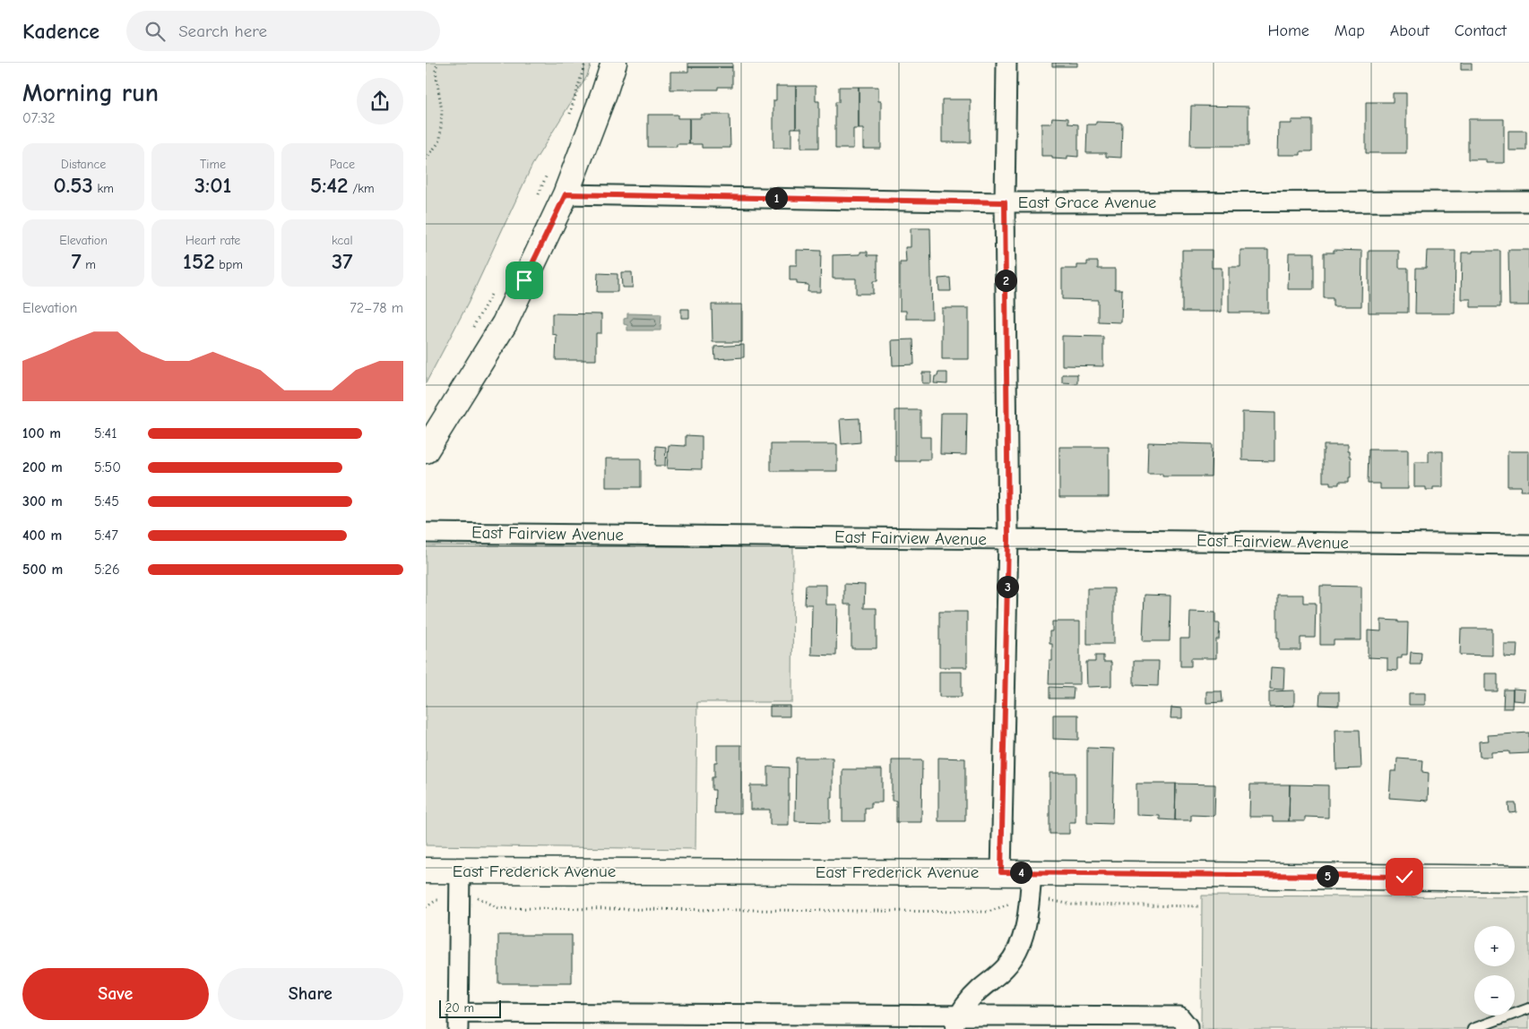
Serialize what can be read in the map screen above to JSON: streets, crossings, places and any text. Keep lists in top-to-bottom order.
{
  "streets": {
    "main road": ["East Frederick Avenue"],
    "street": ["East Grace Avenue", "East Fairview Avenue"]
  },
  "scale_bar": "20 m",
  "page": {
    "header": "Kadence",
    "search": "Search here",
    "nav": [
      "Home",
      "Map",
      "About",
      "Contact"
    ],
    "heading": ["Morning run", "07:32"],
    "stats": [
      ["Distance", "0.53 km"],
      ["Time", "3:01"],
      ["Pace", "5:42 /km"],
      ["Elevation", "7 m"],
      ["Heart rate", "152 bpm"],
      ["kcal", "37"]
    ],
    "pins": [
      "1",
      "2",
      "3",
      "4",
      "5"
    ],
    "chart": ["Elevation", "72–78 m"],
    "list": [
      {
        "name": "100 m",
        "note": "5:41"
      },
      {
        "name": "200 m",
        "note": "5:50"
      },
      {
        "name": "300 m",
        "note": "5:45"
      },
      {
        "name": "400 m",
        "note": "5:47"
      },
      {
        "name": "500 m",
        "note": "5:26"
      }
    ],
    "map_buttons": ["+", "−"],
    "buttons": ["Save", "Share"],
    "scale": "20 m"
  }
}
